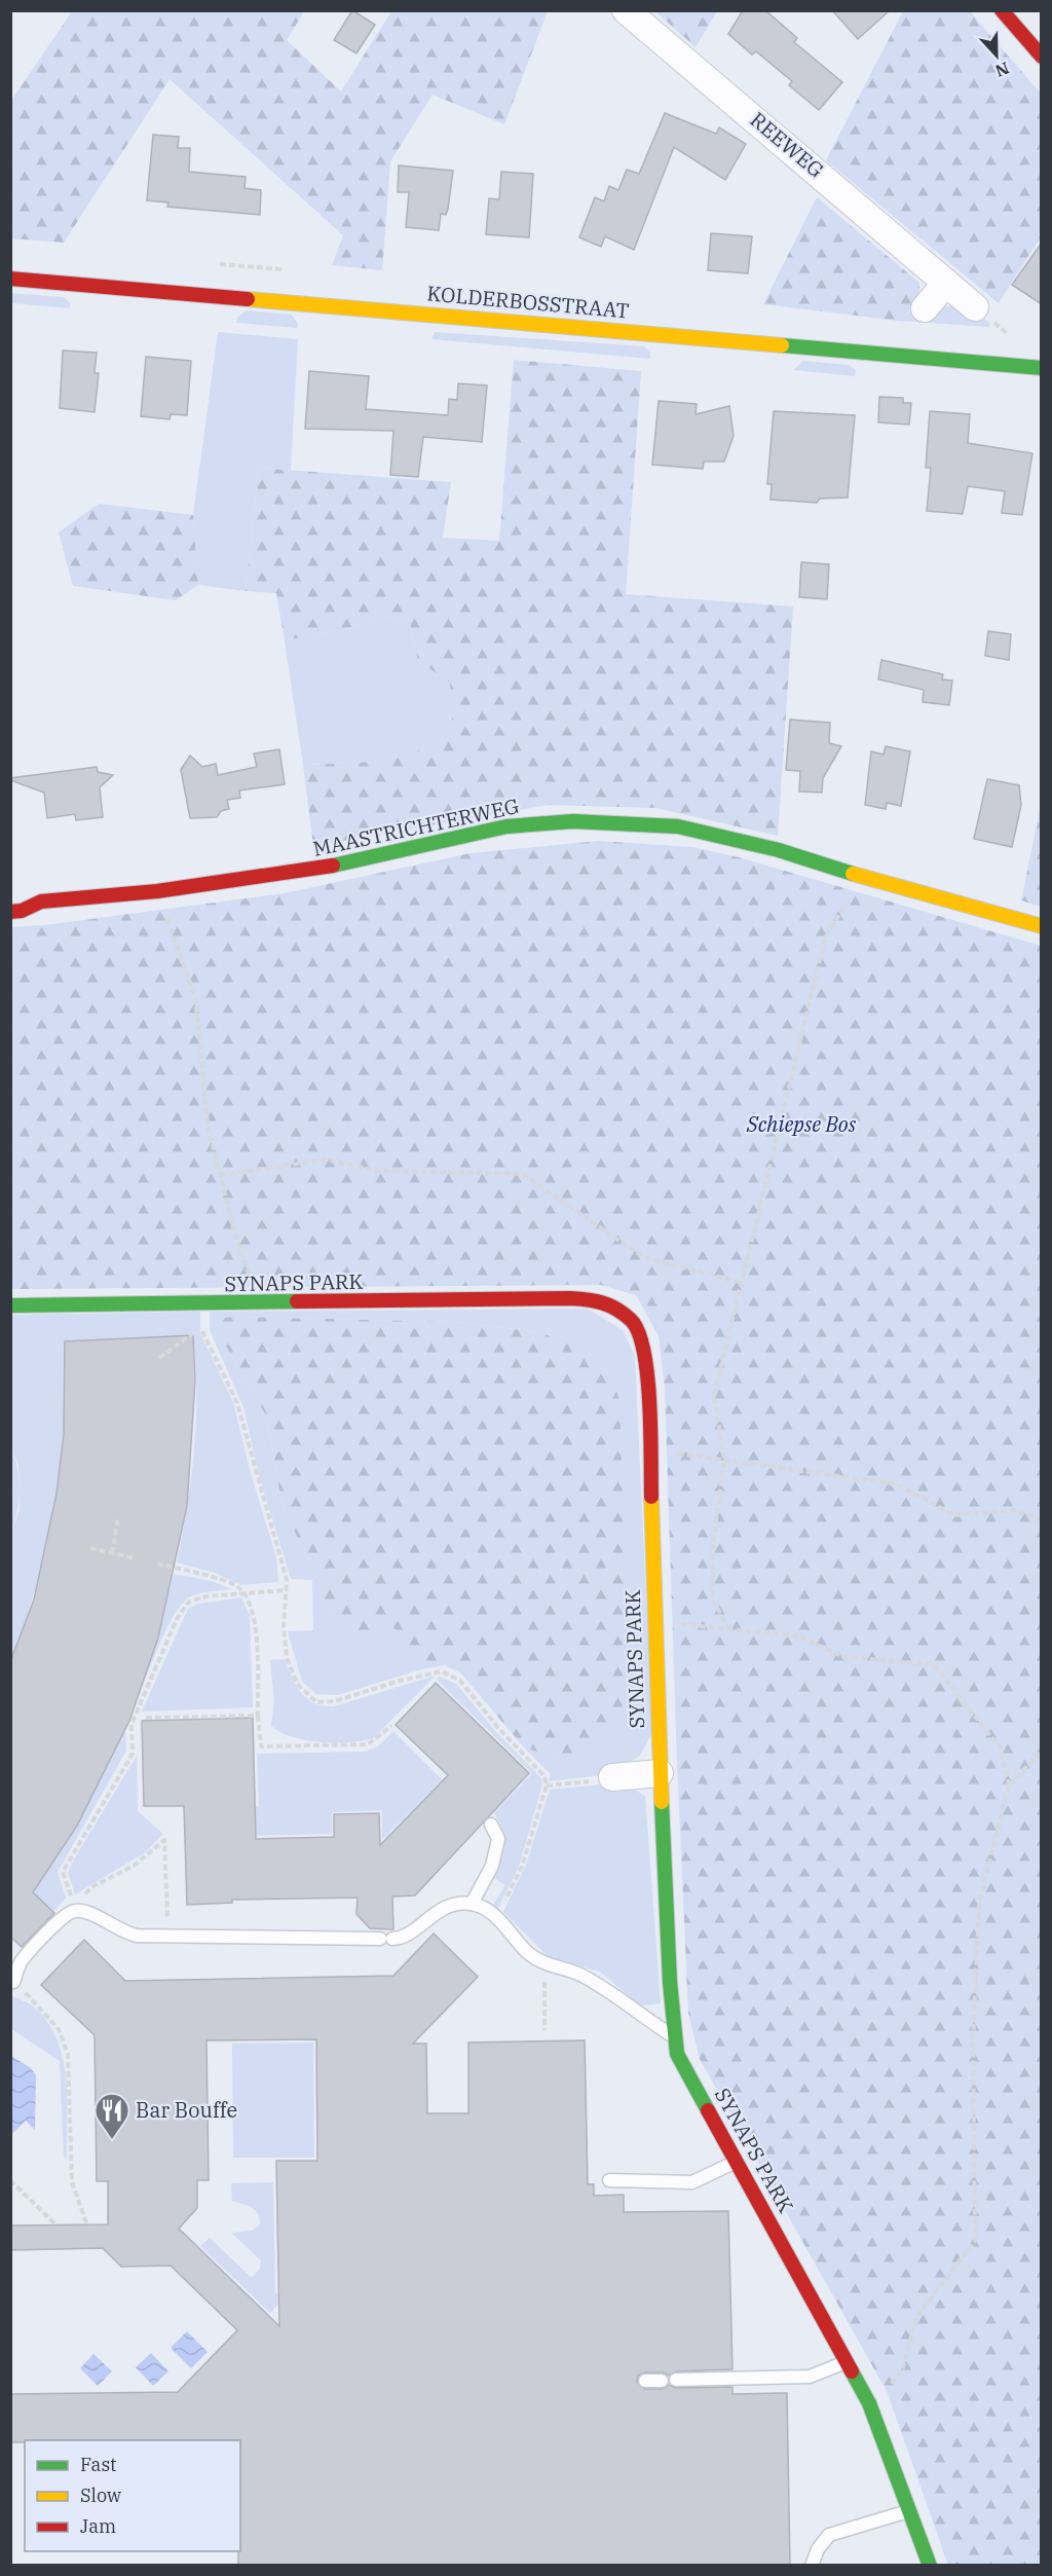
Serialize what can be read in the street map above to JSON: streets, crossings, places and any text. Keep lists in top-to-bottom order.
{
  "streets": {
    "street": [
      "REEWEG",
      "KOLDERBOSSTRAAT",
      "MAASTRICHTERWEG",
      "SYNAPS PARK"
    ]
  },
  "parks": ["Schiepse Bos"],
  "places": {
    "restaurant": ["Bar Bouffe"]
  },
  "legend": ["Fast", "Slow", "Jam"],
  "north": "bottom"
}
